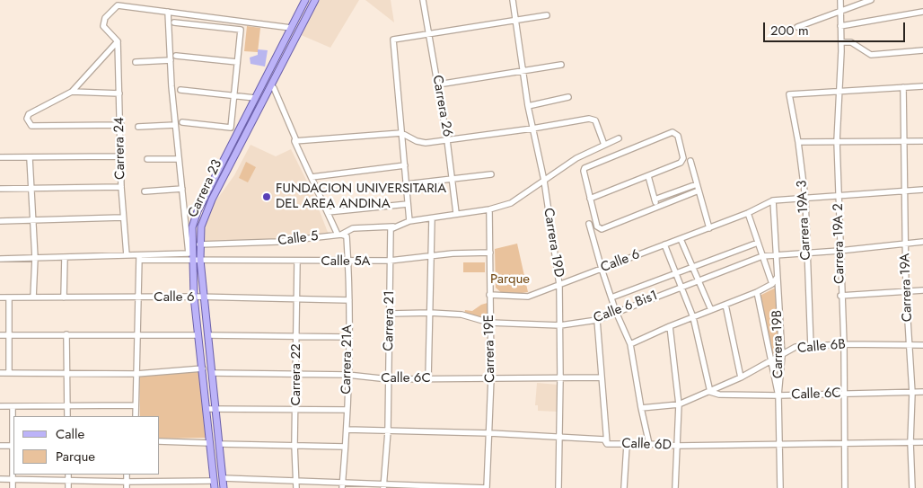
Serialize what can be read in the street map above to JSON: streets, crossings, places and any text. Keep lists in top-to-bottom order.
{
  "streets": {
    "main road": ["Carrera 23"],
    "street": [
      "Carrera 26",
      "Carrera 24",
      "Carrera 19A 3",
      "Calle 5",
      "Carrera 19D",
      "Carrera 19A 2",
      "Calle 5A",
      "Calle 6",
      "Carrera 19A",
      "Calle 6 Bis1",
      "Carrera 21",
      "Carrera 19B",
      "Calle 6B",
      "Carrera 19E",
      "Carrera 21A",
      "Carrera 22",
      "Calle 6C",
      "Calle 6D"
    ]
  },
  "crossings": [
    ["Carrera 26", "Calle 5"],
    ["Carrera 23", "Calle 5"],
    ["Carrera 23", "Calle 5A"],
    ["Carrera 23", "Calle 6"],
    ["Carrera 23", "Carrera 21A"],
    ["Carrera 23", "Calle 6C"],
    ["Carrera 19A 3", "Carrera 19A 2"],
    ["Carrera 19A 3", "Calle 6 Bis1"],
    ["Carrera 19A 3", "Calle 6B"],
    ["Calle 5", "Carrera 19D"],
    ["Calle 5", "Carrera 21"],
    ["Calle 5", "Carrera 19E"],
    ["Calle 5", "Carrera 21A"],
    ["Carrera 19D", "Calle 6"],
    ["Carrera 19D", "Calle 6 Bis1"],
    ["Carrera 19D", "Calle 6C"],
    ["Carrera 19D", "Calle 6D"],
    ["Carrera 19A 2", "Calle 6 Bis1"],
    ["Carrera 19A 2", "Calle 6B"],
    ["Carrera 19A 2", "Calle 6C"],
    ["Carrera 19A 2", "Calle 6D"],
    ["Calle 5A", "Carrera 21"],
    ["Calle 5A", "Carrera 19E"],
    ["Calle 5A", "Carrera 21A"],
    ["Calle 5A", "Carrera 22"],
    ["Calle 6", "Carrera 19B"],
    ["Calle 6", "Carrera 19E"],
    ["Calle 6", "Carrera 21A"],
    ["Calle 6", "Carrera 22"],
    ["Carrera 19A", "Calle 6 Bis1"],
    ["Carrera 19A", "Calle 6B"],
    ["Carrera 19A", "Calle 6C"],
    ["Carrera 19A", "Calle 6D"],
    ["Calle 6 Bis1", "Carrera 21"],
    ["Calle 6 Bis1", "Carrera 19B"],
    ["Calle 6 Bis1", "Carrera 19E"],
    ["Carrera 21", "Calle 6C"],
    ["Carrera 21", "Calle 6D"],
    ["Carrera 19B", "Calle 6B"],
    ["Carrera 19B", "Calle 6C"],
    ["Carrera 19B", "Calle 6D"],
    ["Calle 6B", "Calle 6C"],
    ["Carrera 19E", "Calle 6C"],
    ["Carrera 19E", "Calle 6D"],
    ["Carrera 21A", "Calle 6C"],
    ["Carrera 21A", "Calle 6D"],
    ["Carrera 22", "Calle 6C"]
  ],
  "parks": ["Parque"],
  "places": ["FUNDACION UNIVERSITARIA DEL AREA ANDINA"],
  "legend": ["Calle", "Parque"],
  "scale_bar": "200 m"
}
